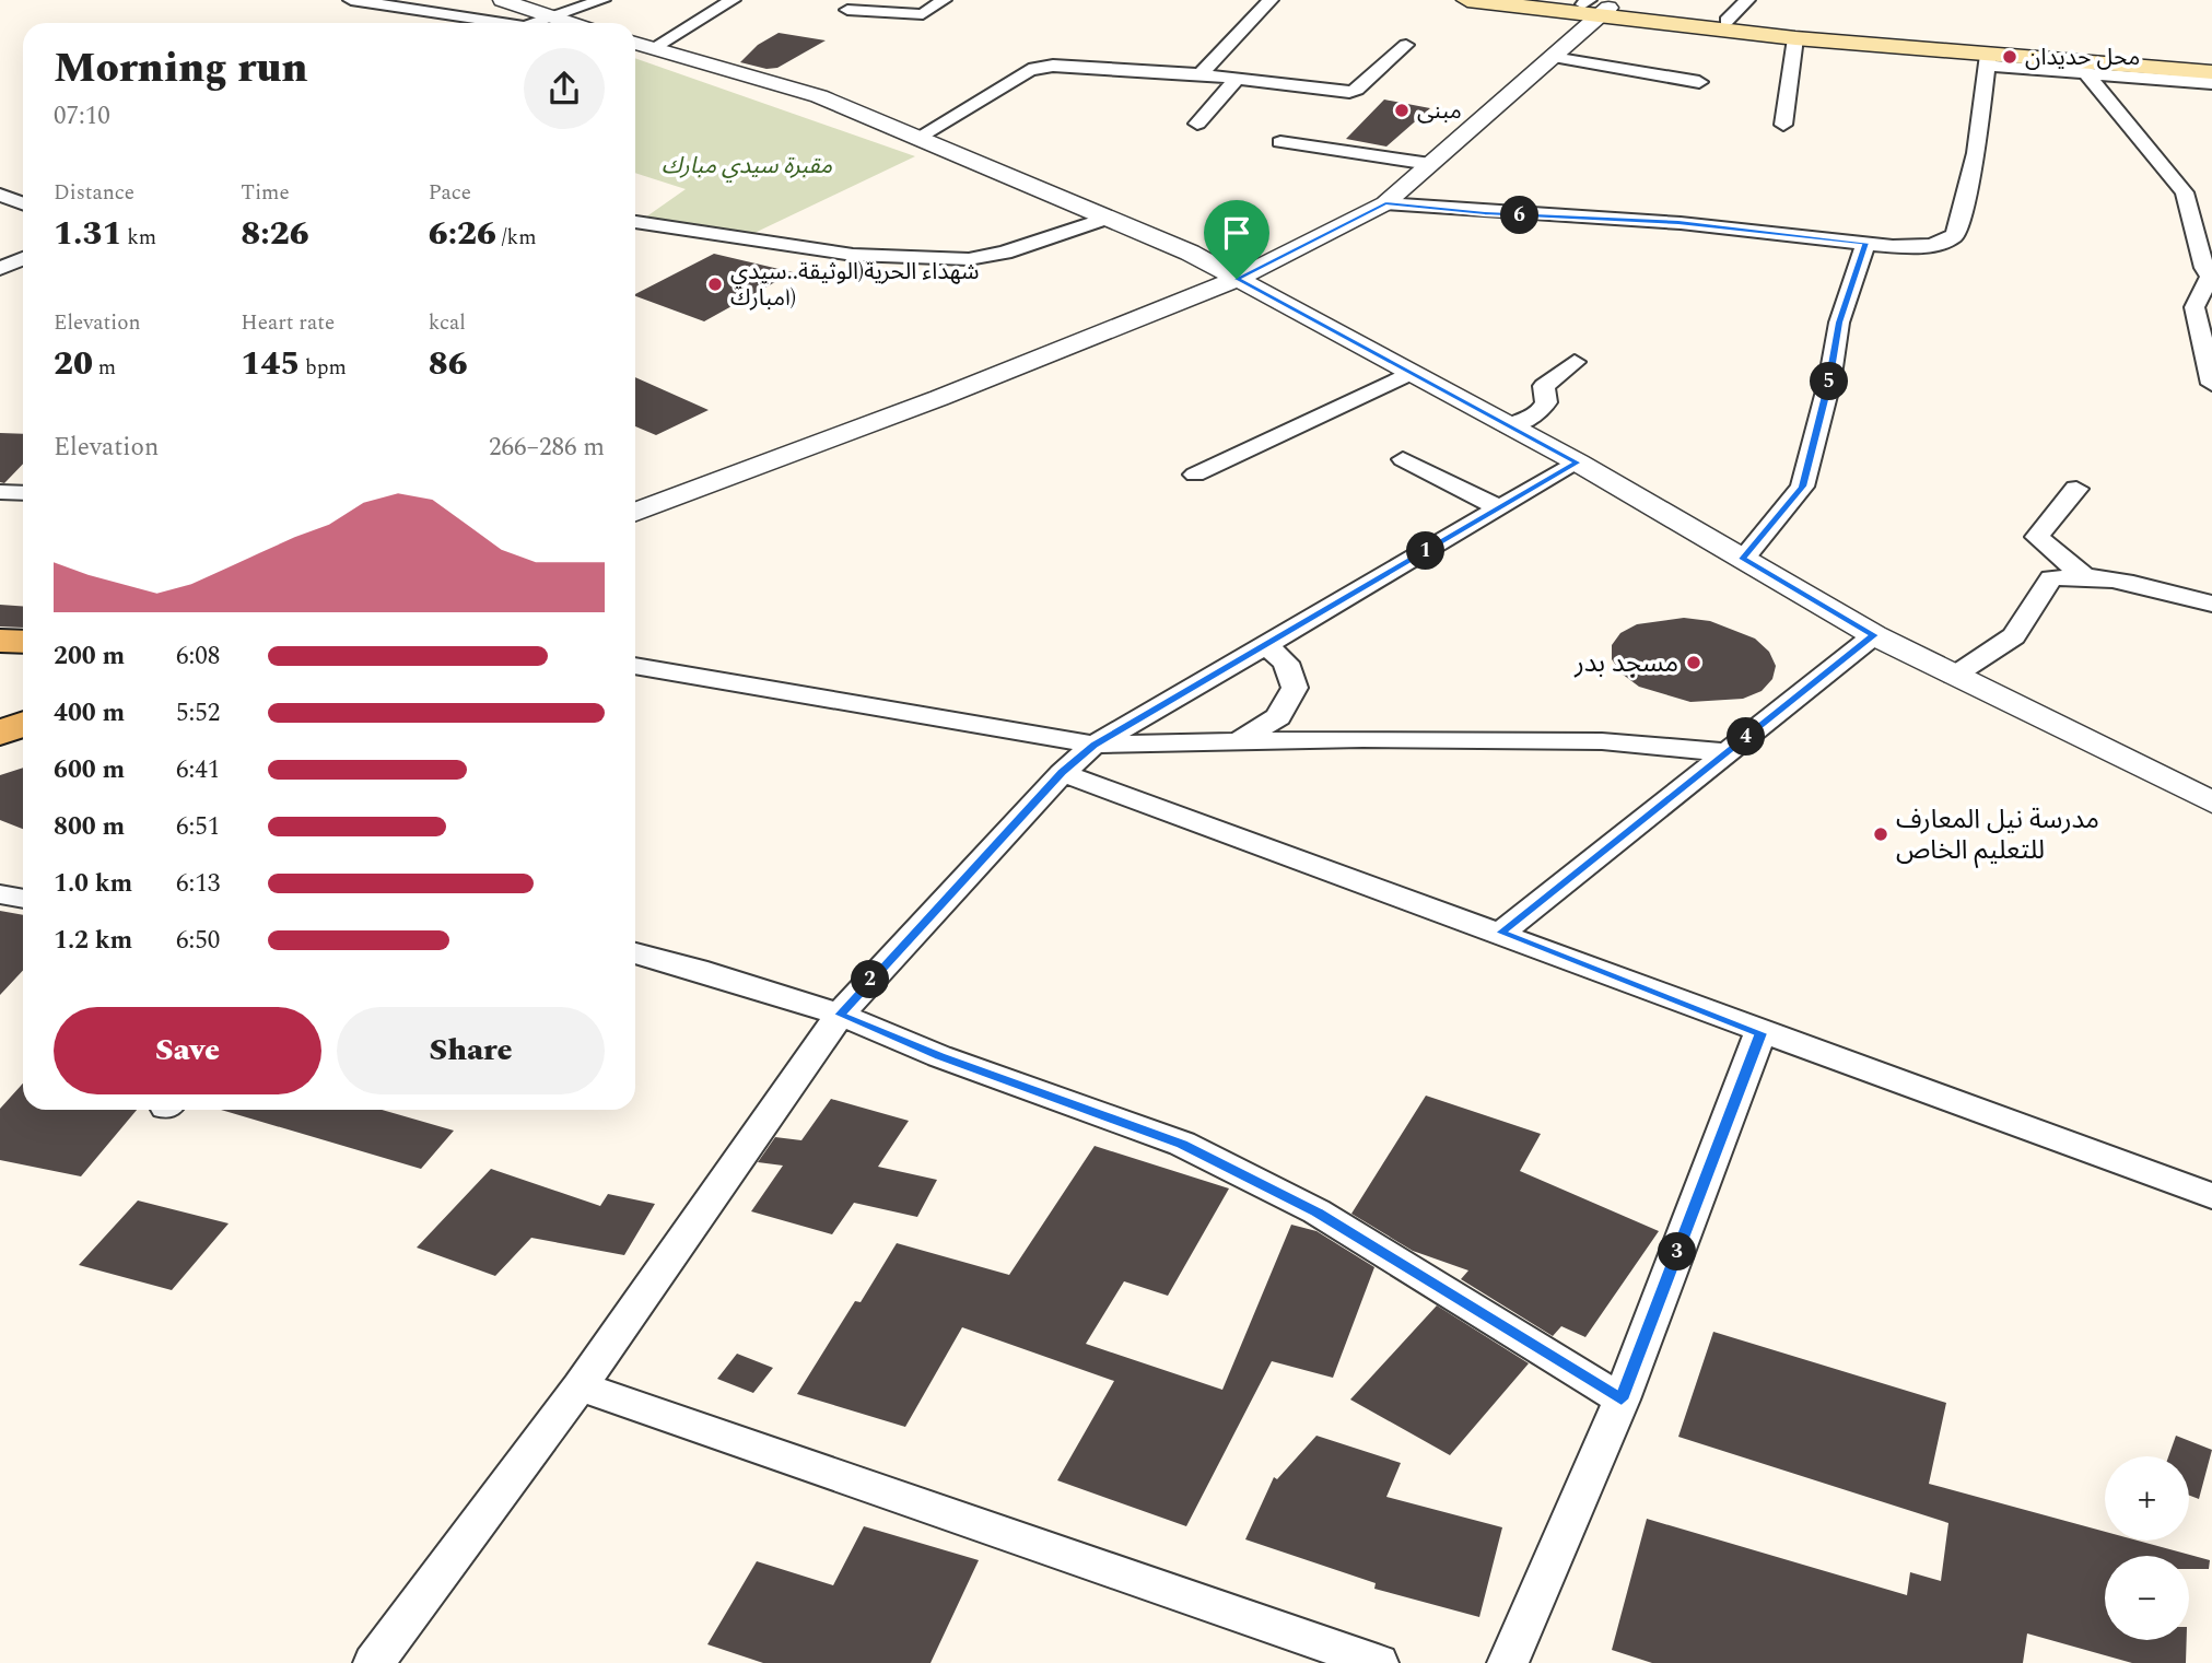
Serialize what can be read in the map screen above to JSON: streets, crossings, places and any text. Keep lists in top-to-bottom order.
{
  "parks": ["مقبرة سيدي مبارك"],
  "places": [
    "محل حديدان",
    "مبنى",
    "شهداء الحرية(الوثيقة..سيدي امبارك)",
    "مسجد بدر",
    "مدرسة نيل المعارف للتعليم الخاص"
  ],
  "page": {
    "heading": ["Morning run", "07:10"],
    "stats": [
      ["Distance", "1.31 km"],
      ["Time", "8:26"],
      ["Pace", "6:26 /km"],
      ["Elevation", "20 m"],
      ["Heart rate", "145 bpm"],
      ["kcal", "86"]
    ],
    "pins": [
      "6",
      "5",
      "1",
      "4",
      "2",
      "3"
    ],
    "chart": ["Elevation", "266–286 m"],
    "list": [
      {
        "name": "200 m",
        "note": "6:08"
      },
      {
        "name": "400 m",
        "note": "5:52"
      },
      {
        "name": "600 m",
        "note": "6:41"
      },
      {
        "name": "800 m",
        "note": "6:51"
      },
      {
        "name": "1.0 km",
        "note": "6:13"
      },
      {
        "name": "1.2 km",
        "note": "6:50"
      }
    ],
    "buttons": ["Save", "Share"],
    "map_buttons": ["+", "−"]
  }
}
